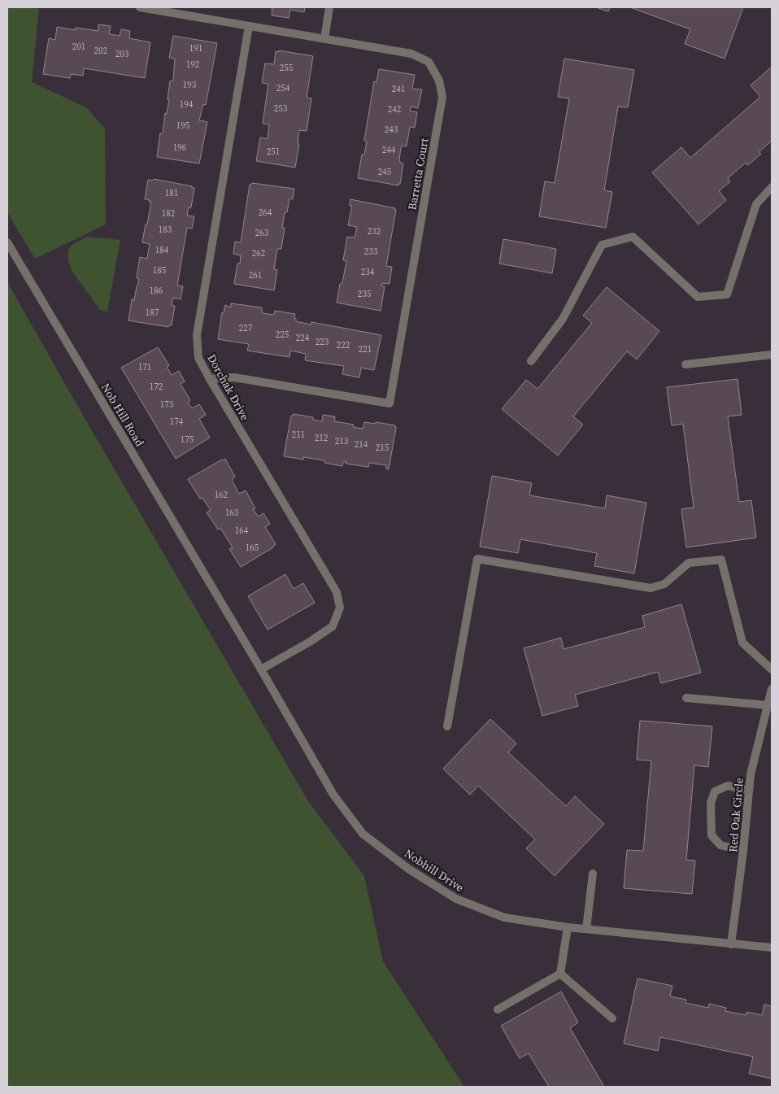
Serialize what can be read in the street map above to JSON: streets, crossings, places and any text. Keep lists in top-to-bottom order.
{
  "streets": {
    "street": [
      "Barretta Court",
      "Dorchak Drive",
      "Nob Hill Road",
      "Red Oak Circle",
      "Nobhill Drive"
    ]
  },
  "crossings": [
    ["Barretta Court", "Dorchak Drive"],
    ["Dorchak Drive", "Nobhill Drive"],
    ["Nob Hill Road", "Nobhill Drive"],
    ["Red Oak Circle", "Nobhill Drive"]
  ],
  "house_numbers": [
    "201",
    "191",
    "202",
    "203",
    "192",
    "255",
    "193",
    "254",
    "241",
    "194",
    "253",
    "242",
    "195",
    "243",
    "196",
    "244",
    "251",
    "245",
    "181",
    "264",
    "182",
    "183",
    "232",
    "263",
    "184",
    "233",
    "262",
    "185",
    "234",
    "261",
    "186",
    "235",
    "187",
    "227",
    "225",
    "224",
    "223",
    "222",
    "221",
    "171",
    "172",
    "173",
    "174",
    "211",
    "212",
    "175",
    "213",
    "214",
    "215",
    "162",
    "163",
    "164",
    "165"
  ]
}
